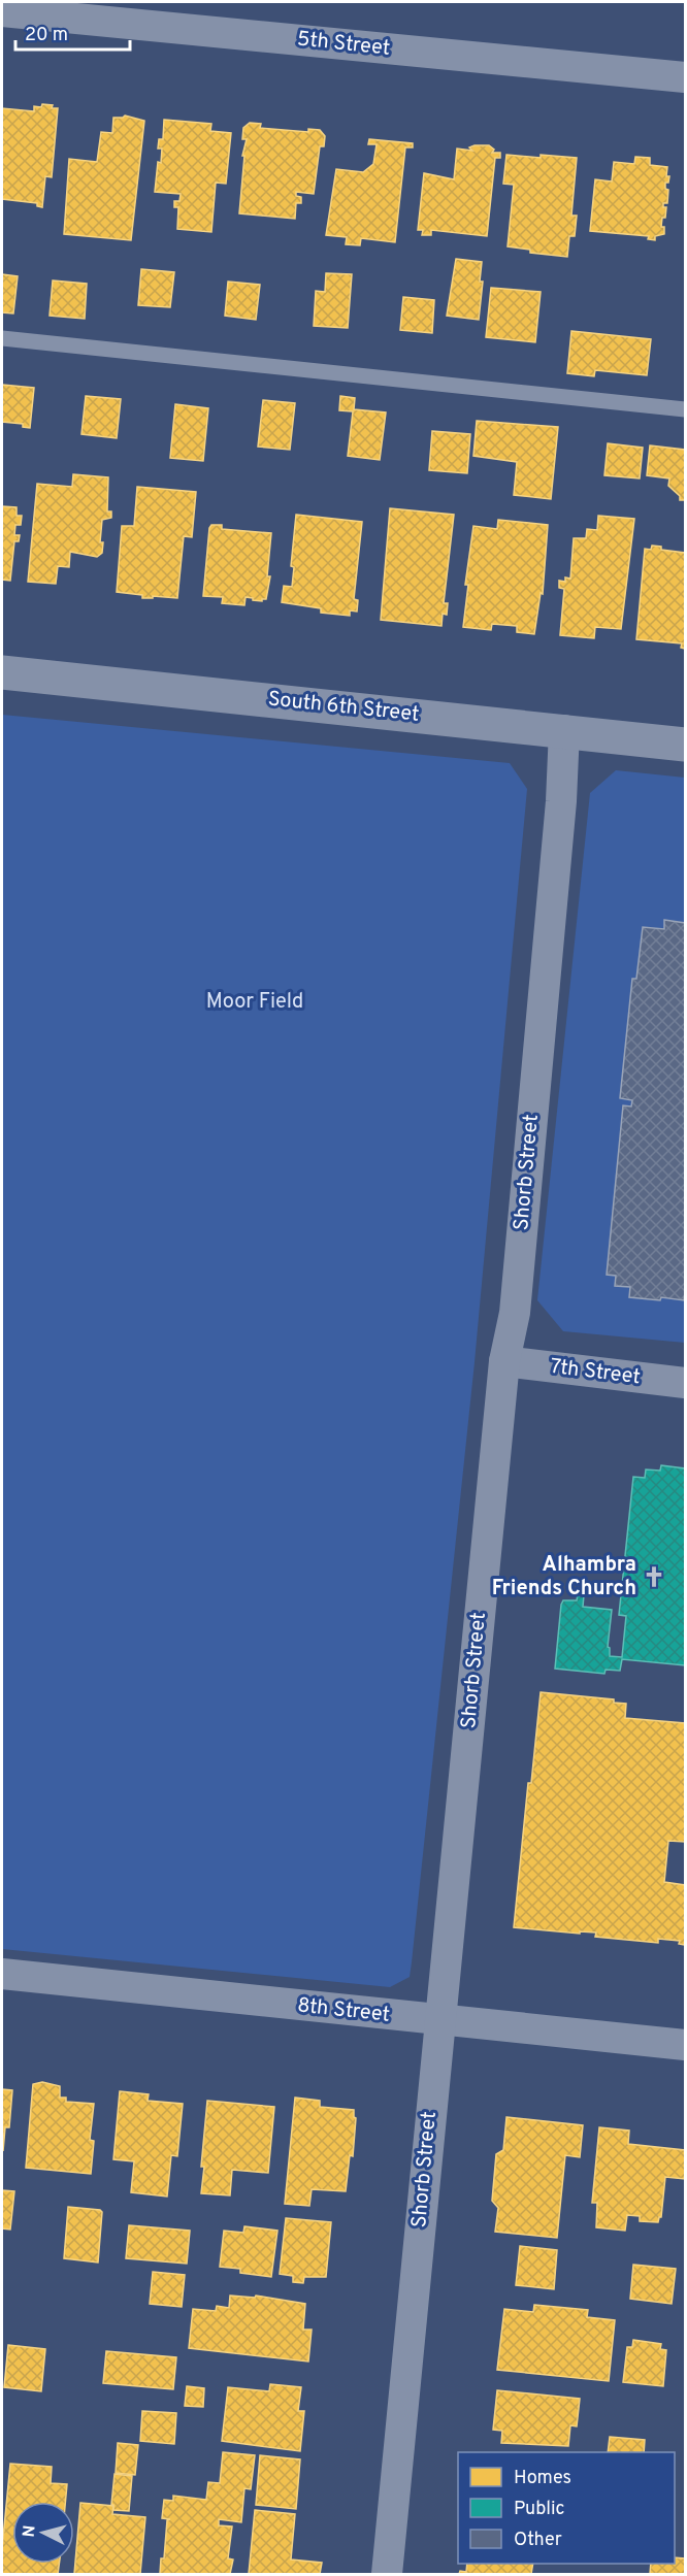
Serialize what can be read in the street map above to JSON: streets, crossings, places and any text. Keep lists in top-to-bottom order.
{
  "streets": {
    "street": [
      "5th Street",
      "South 6th Street",
      "Shorb Street",
      "7th Street",
      "8th Street"
    ]
  },
  "crossings": [
    ["South 6th Street", "Shorb Street"],
    ["Shorb Street", "7th Street"],
    ["Shorb Street", "8th Street"]
  ],
  "parks": ["Moor Field"],
  "places": {
    "church": ["Alhambra Friends Church"]
  },
  "legend": ["Homes", "Public", "Other"],
  "scale_bar": "20 m",
  "north": "left"
}
